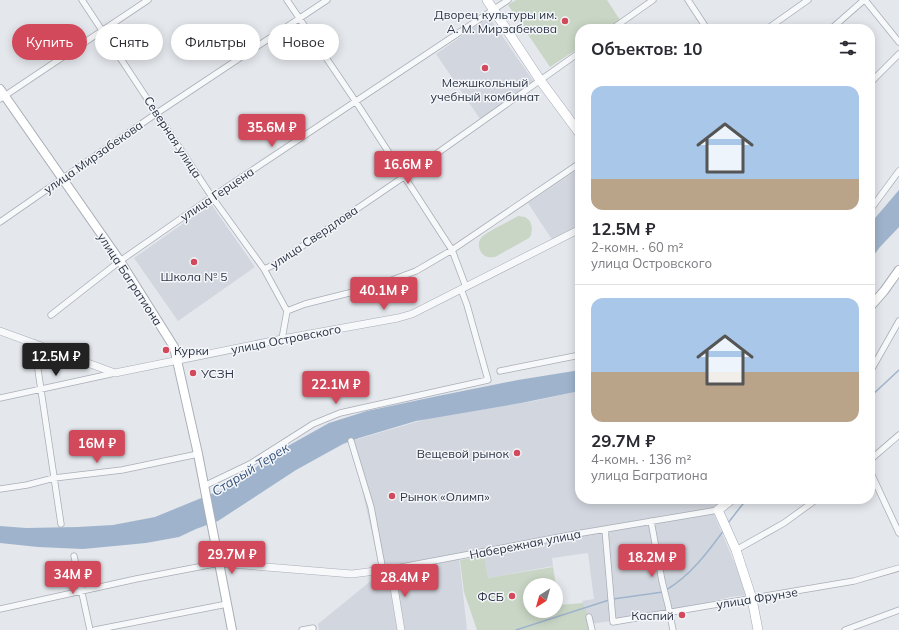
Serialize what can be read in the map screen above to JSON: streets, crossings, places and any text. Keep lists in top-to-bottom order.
{
  "streets": {
    "main road": ["улица Багратиона", "Набережная улица"],
    "street": [
      "Северная улица",
      "улица Мирзабекова",
      "улица Герцена",
      "улица Свердлова",
      "улица Островского",
      "улица Фрунзе"
    ]
  },
  "crossings": [
    ["Северная улица", "улица Мирзабекова"],
    ["Северная улица", "улица Герцена"],
    ["Северная улица", "улица Свердлова"],
    ["улица Мирзабекова", "улица Багратиона"],
    ["улица Герцена", "улица Багратиона"],
    ["улица Багратиона", "улица Островского"],
    ["улица Багратиона", "Набережная улица"],
    ["Набережная улица", "улица Фрунзе"]
  ],
  "water": ["Старый Терек"],
  "places": [
    "Дворец культуры им. А. М. Мирзабекова",
    "Межшкольный учебный комбинат",
    "Школа № 5",
    "Курки",
    "УСЗН",
    "Вещевой рынок",
    "Рынок «Олимп»",
    "ФСБ",
    "Каспий"
  ],
  "north": "bottom left",
  "page": {
    "chip": [
      "Купить",
      "Снять",
      "Фильтры",
      "Новое"
    ],
    "heading": "Объектов: 10",
    "list": [
      {
        "name": "12.5M ₽",
        "note": "2-комн. · 60 m² · улица Островского"
      },
      {
        "name": "29.7M ₽",
        "note": "4-комн. · 136 m² · улица Багратиона"
      }
    ],
    "price": [
      "35.6M ₽",
      "16.6M ₽",
      "40.1M ₽",
      "12.5M ₽",
      "22.1M ₽",
      "16M ₽",
      "29.7M ₽",
      "18.2M ₽",
      "34M ₽",
      "28.4M ₽"
    ]
  }
}
